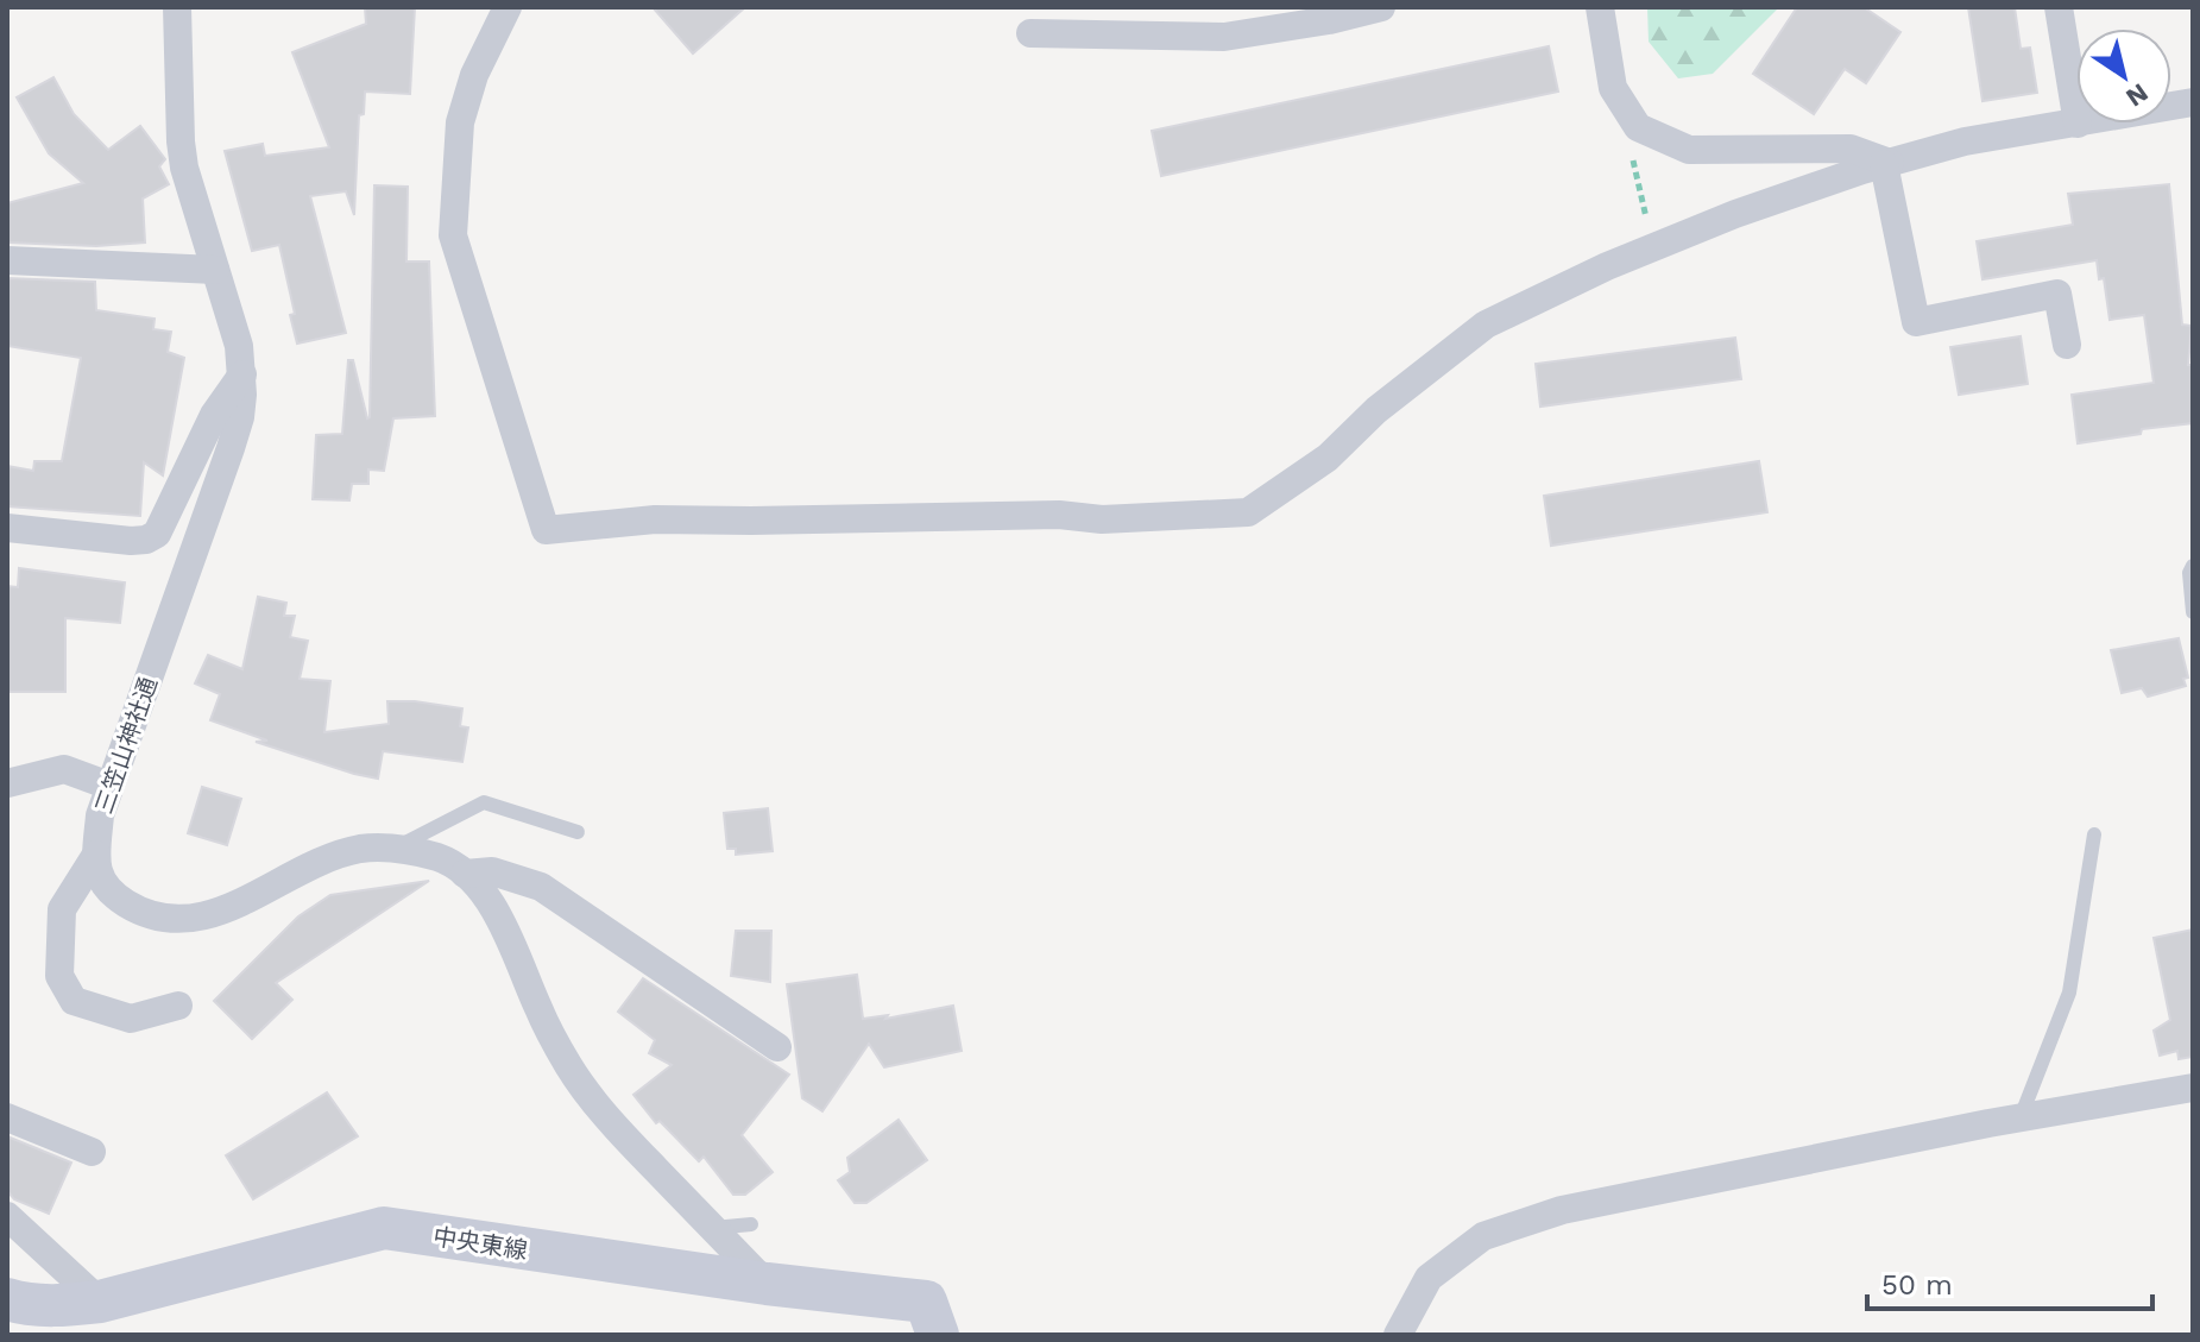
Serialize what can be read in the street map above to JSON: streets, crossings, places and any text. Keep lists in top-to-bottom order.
{
  "streets": {
    "main road": ["中央東線"],
    "street": ["三笠山神社通"]
  },
  "scale_bar": "50 m",
  "north": "bottom right"
}
